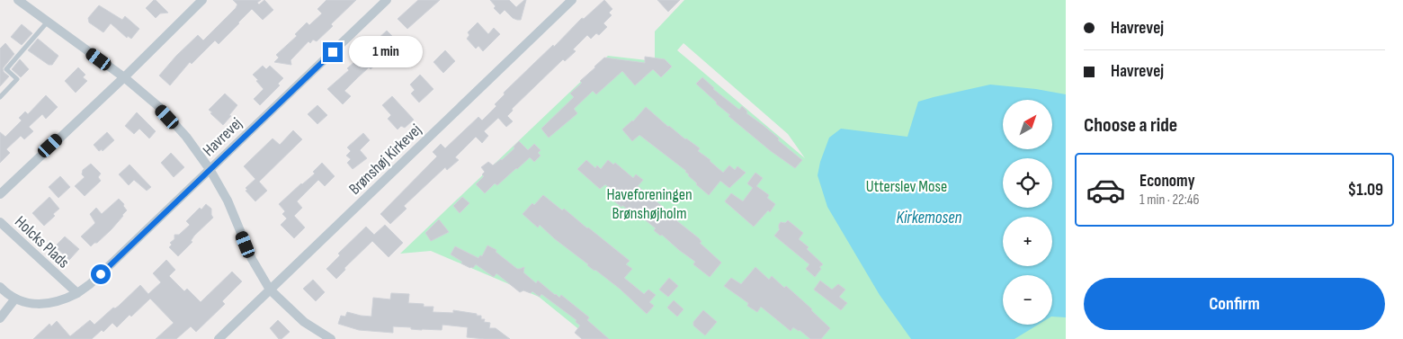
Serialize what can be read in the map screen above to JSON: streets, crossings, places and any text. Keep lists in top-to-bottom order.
{
  "streets": {
    "street": ["Havrevej", "Brønshøj Kirkevej", "Holcks Plads"]
  },
  "crossings": [
    ["Havrevej", "Holcks Plads"]
  ],
  "water": ["Kirkemosen"],
  "parks": ["Utterslev Mose", "Haveforeningen Brønshøjholm"],
  "north": "top right",
  "page": {
    "banner": ["Havrevej", "Havrevej"],
    "bubble": "1 min",
    "heading": "Choose a ride",
    "map_buttons": ["+", "−"],
    "list": [
      {
        "name": "Economy",
        "note": "1 min · 22:46",
        "value": "$1.09"
      }
    ],
    "buttons": "Confirm"
  }
}
